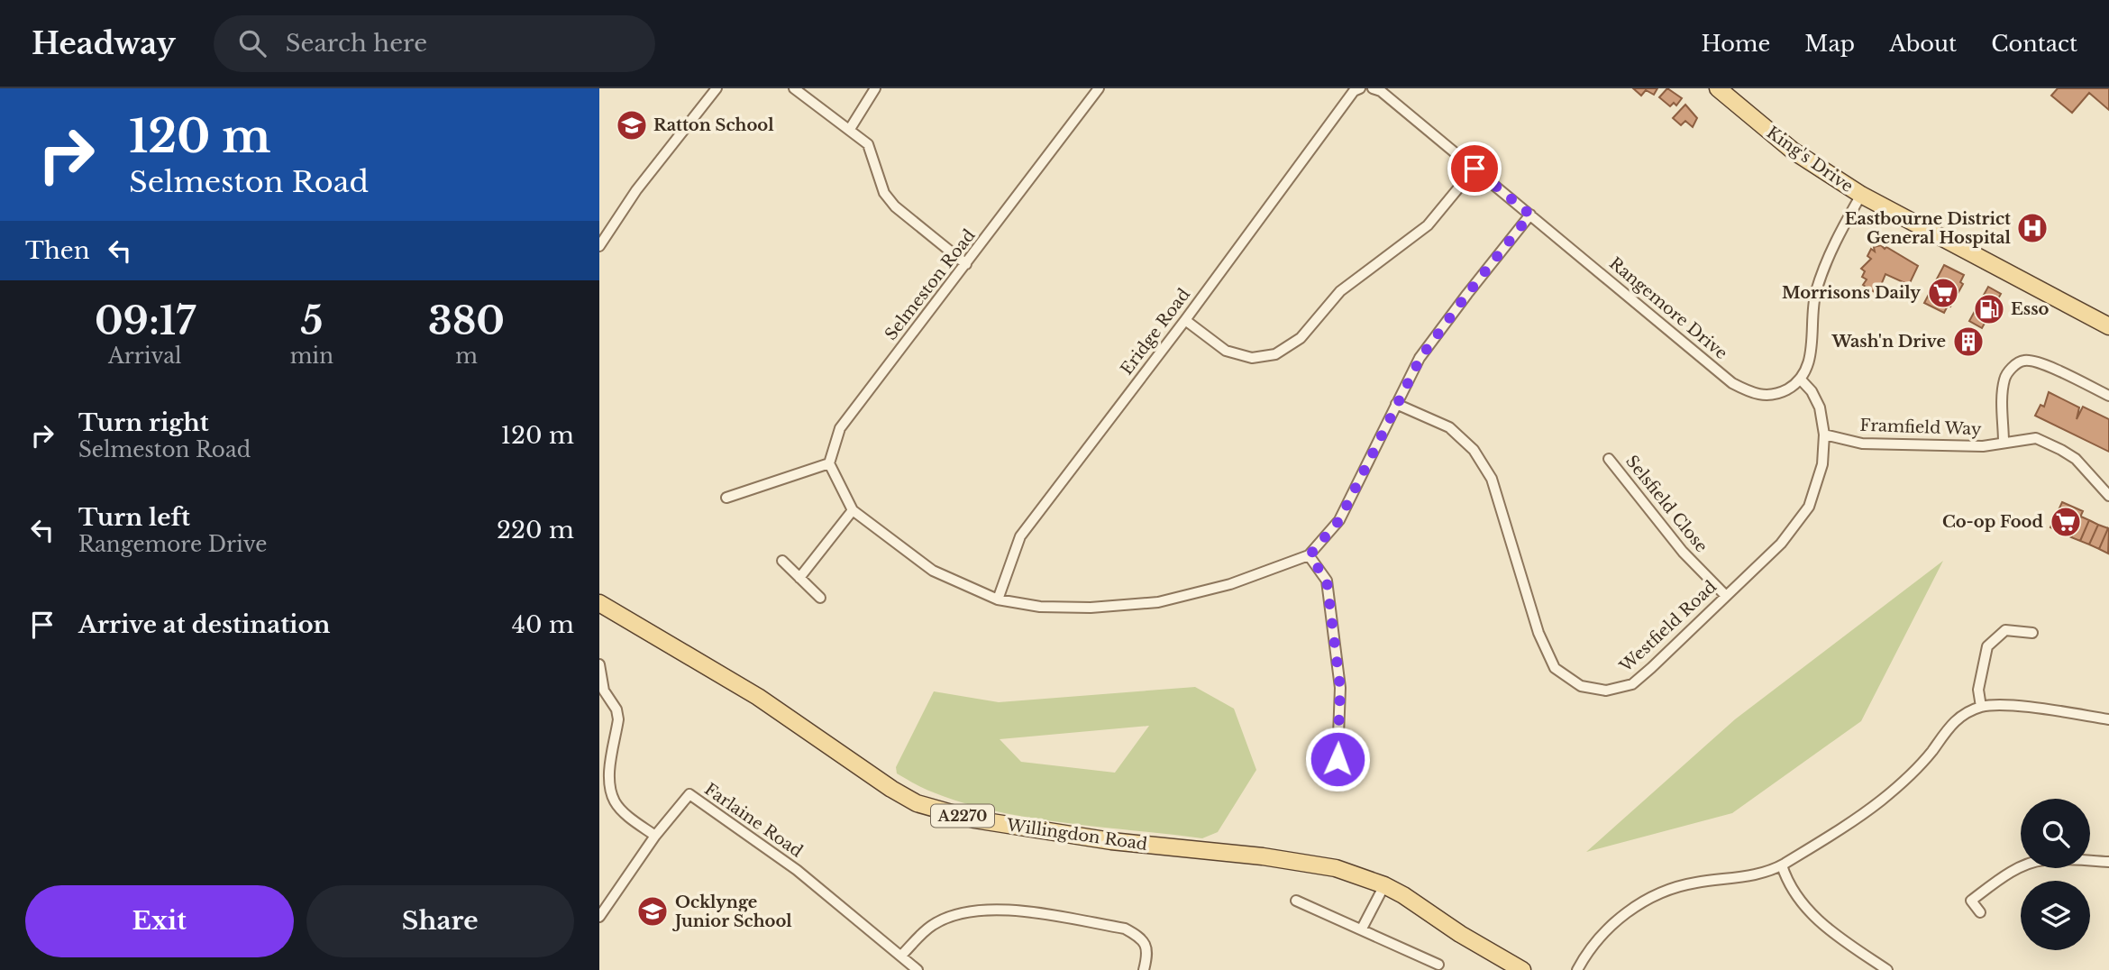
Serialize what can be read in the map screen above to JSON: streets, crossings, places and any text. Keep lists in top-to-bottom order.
{
  "streets": {
    "main road": ["King's Drive", "A2270", "Willingdon Road"],
    "street": [
      "Selmeston Road",
      "Rangemore Drive",
      "Eridge Road",
      "Framfield Way",
      "Selsfield Close",
      "Westfield Road",
      "Farlaine Road"
    ]
  },
  "crossings": [
    ["Rangemore Drive", "Westfield Road"],
    ["Framfield Way", "Westfield Road"],
    ["Selsfield Close", "Westfield Road"]
  ],
  "places": {
    "school or university": ["Ratton School", "Ocklynge Junior School"],
    "hospital": ["Eastbourne District General Hospital"],
    "supermarket": ["Morrisons Daily", "Co-op Food"],
    "fuel station": ["Esso"],
    "building": ["Wash'n Drive"]
  },
  "page": {
    "header": "Headway",
    "search": "Search here",
    "nav": [
      "Home",
      "Map",
      "About",
      "Contact"
    ],
    "turn": ["120 m", "Selmeston Road"],
    "then": "Then",
    "eta": [
      "09:17",
      "Arrival",
      "5",
      "min",
      "380",
      "m"
    ],
    "list": [
      {
        "name": "Turn right",
        "note": "Selmeston Road",
        "value": "120 m"
      },
      {
        "name": "Turn left",
        "note": "Rangemore Drive",
        "value": "220 m"
      },
      {
        "name": "Arrive at destination",
        "value": "40 m"
      }
    ],
    "buttons": ["Exit", "Share"]
  }
}
